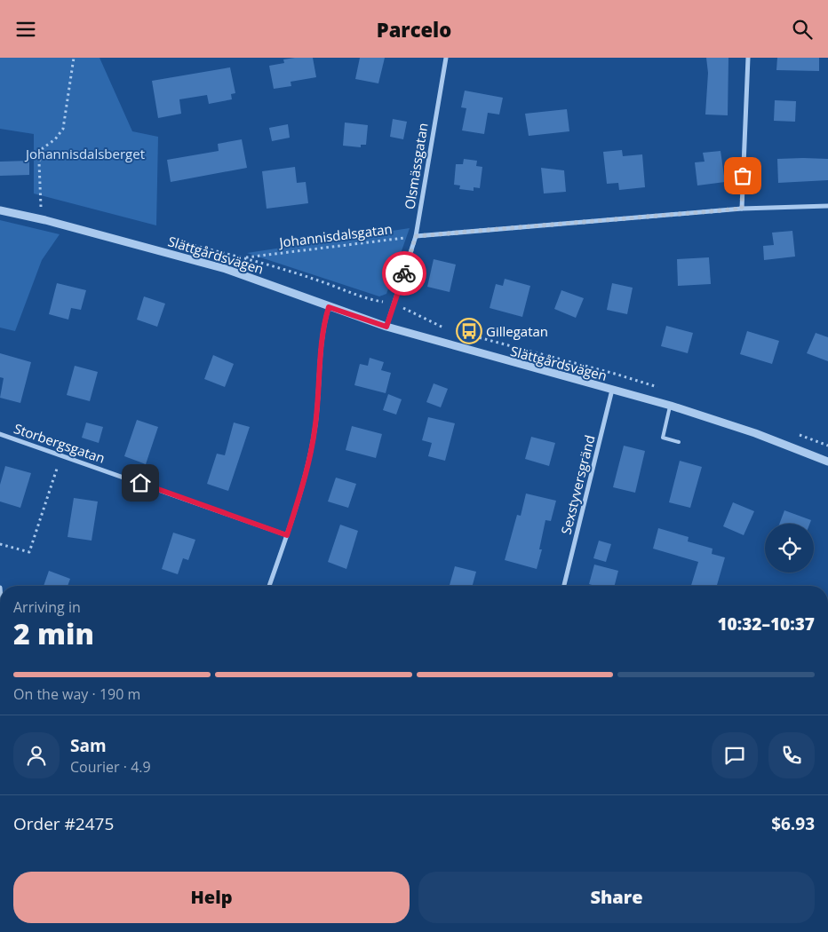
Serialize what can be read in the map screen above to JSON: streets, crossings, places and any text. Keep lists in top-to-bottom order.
{
  "streets": {
    "street": [
      "Olsmässgatan",
      "Slättgårdsvägen",
      "Storbergsgatan",
      "Sexstyversgränd"
    ],
    "path": ["Johannisdalsgatan"]
  },
  "crossings": [
    ["Olsmässgatan", "Johannisdalsgatan"],
    ["Olsmässgatan", "Slättgårdsvägen"],
    ["Slättgårdsvägen", "Sexstyversgränd"]
  ],
  "parks": ["Johannisdalsberget"],
  "places": {
    "bus stop": ["Gillegatan"]
  },
  "page": {
    "header": "Parcelo",
    "heading": ["2 min", "Arriving in", "10:32–10:37"],
    "panel": [
      "Sam",
      "Courier · 4.9",
      "Order #2475",
      "$6.93"
    ],
    "bar": "On the way · 190 m",
    "buttons": ["Help", "Share"]
  }
}
